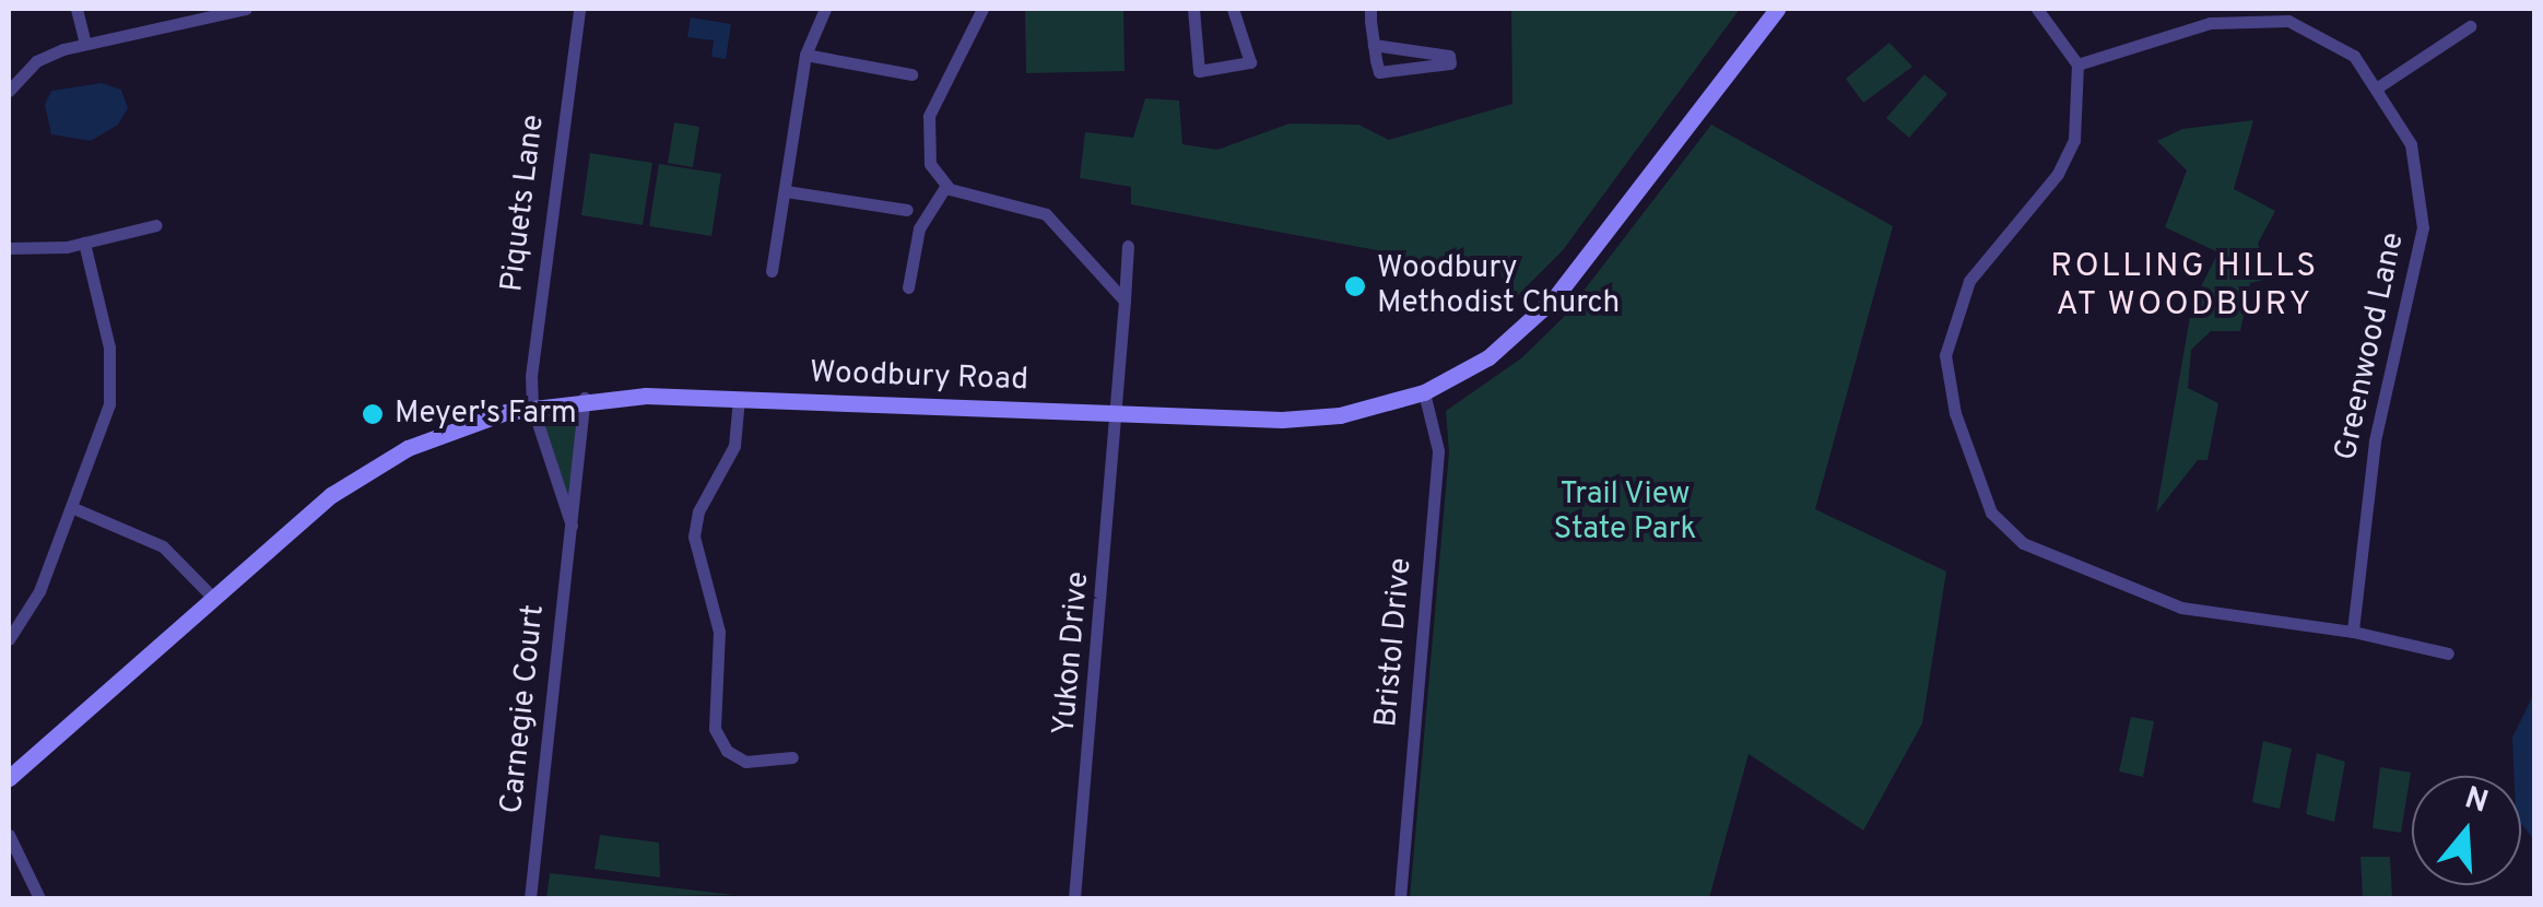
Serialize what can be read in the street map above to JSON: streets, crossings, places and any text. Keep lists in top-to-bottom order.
{
  "streets": {
    "main road": ["Woodbury Road"],
    "street": [
      "Piquets Lane",
      "Greenwood Lane",
      "Bristol Drive",
      "Yukon Drive",
      "Carnegie Court"
    ]
  },
  "crossings": [
    ["Piquets Lane", "Woodbury Road"],
    ["Piquets Lane", "Carnegie Court"],
    ["Woodbury Road", "Bristol Drive"],
    ["Woodbury Road", "Yukon Drive"],
    ["Woodbury Road", "Carnegie Court"]
  ],
  "districts": ["ROLLING HILLS AT WOODBURY"],
  "parks": ["Trail View State Park"],
  "places": ["Woodbury Methodist Church", "Meyer's Farm"],
  "north": "top"
}
